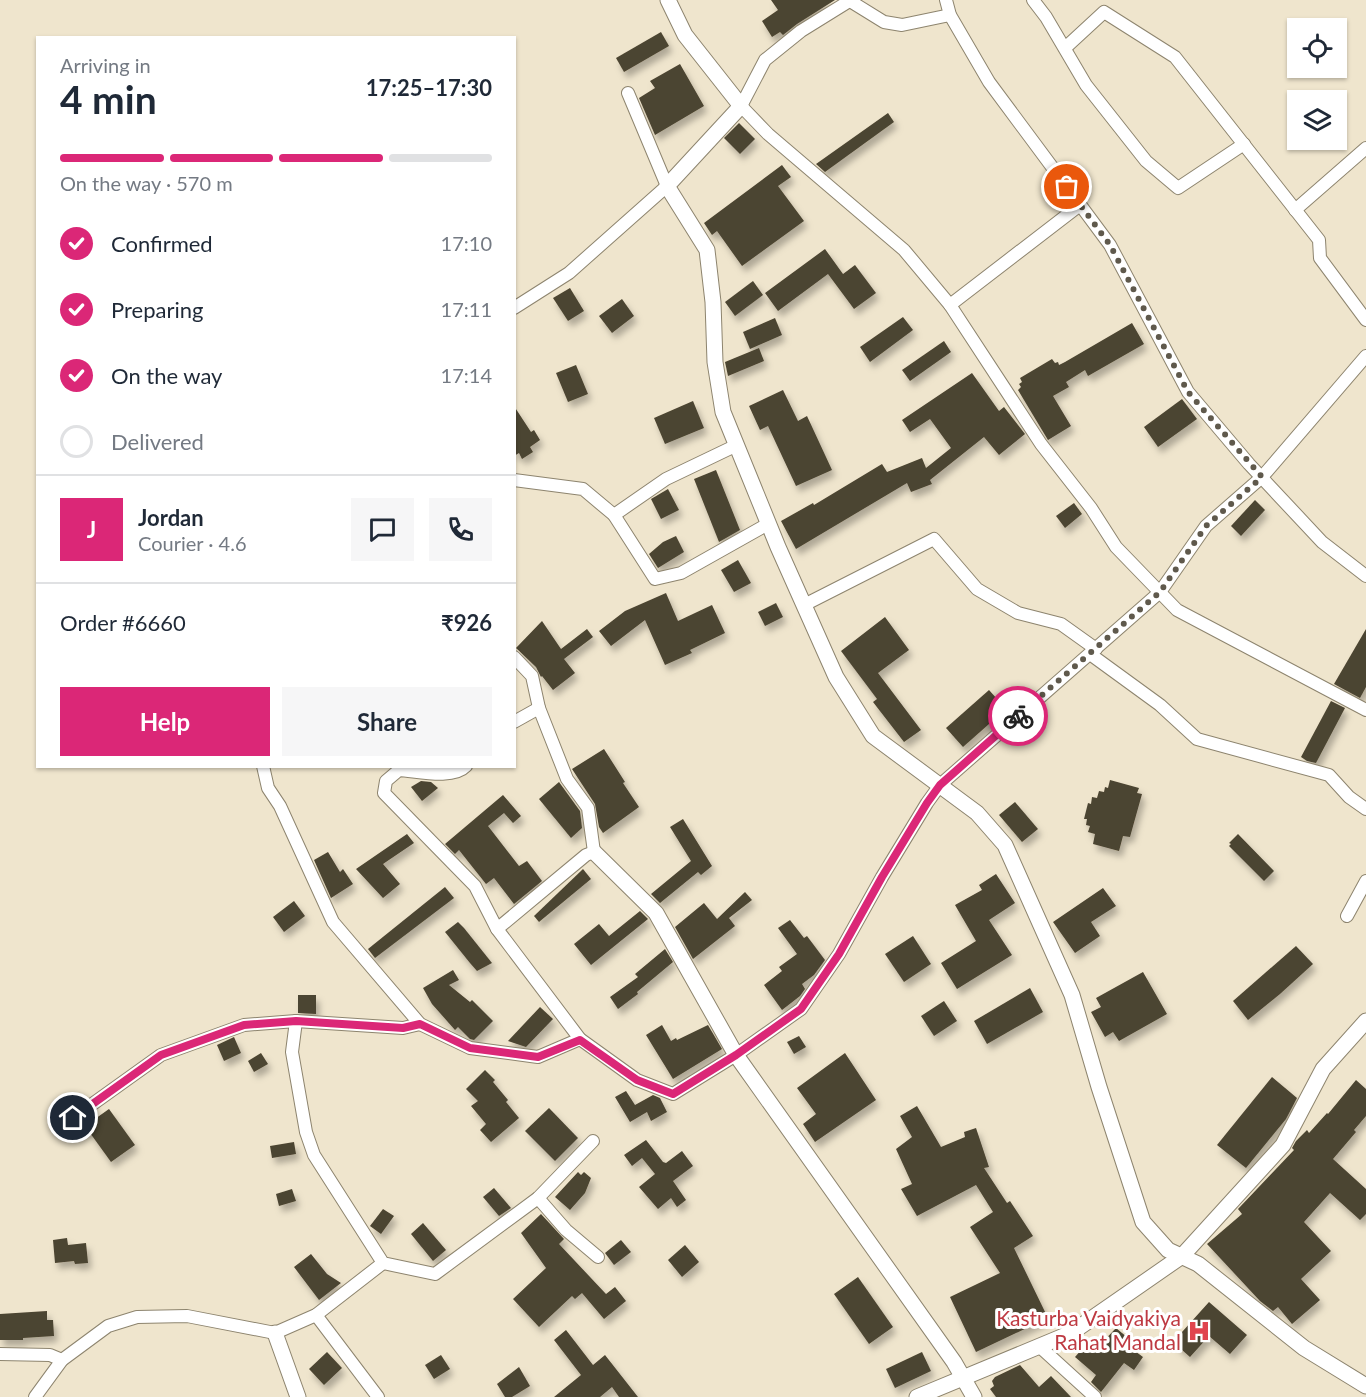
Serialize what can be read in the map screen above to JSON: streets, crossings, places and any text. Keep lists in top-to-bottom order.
{
  "places": {
    "hospital": ["Kasturba Vaidyakiya Rahat Mandal"]
  },
  "page": {
    "heading": ["4 min", "Arriving in", "17:25–17:30"],
    "panel": [
      "Jordan",
      "Courier · 4.6",
      "Order #6660",
      "₹926"
    ],
    "bar": "On the way · 570 m",
    "list": [
      ["Confirmed", "17:10"],
      ["Preparing", "17:11"],
      ["On the way", "17:14"],
      "Delivered"
    ],
    "round": "J",
    "buttons": ["Help", "Share"]
  }
}
